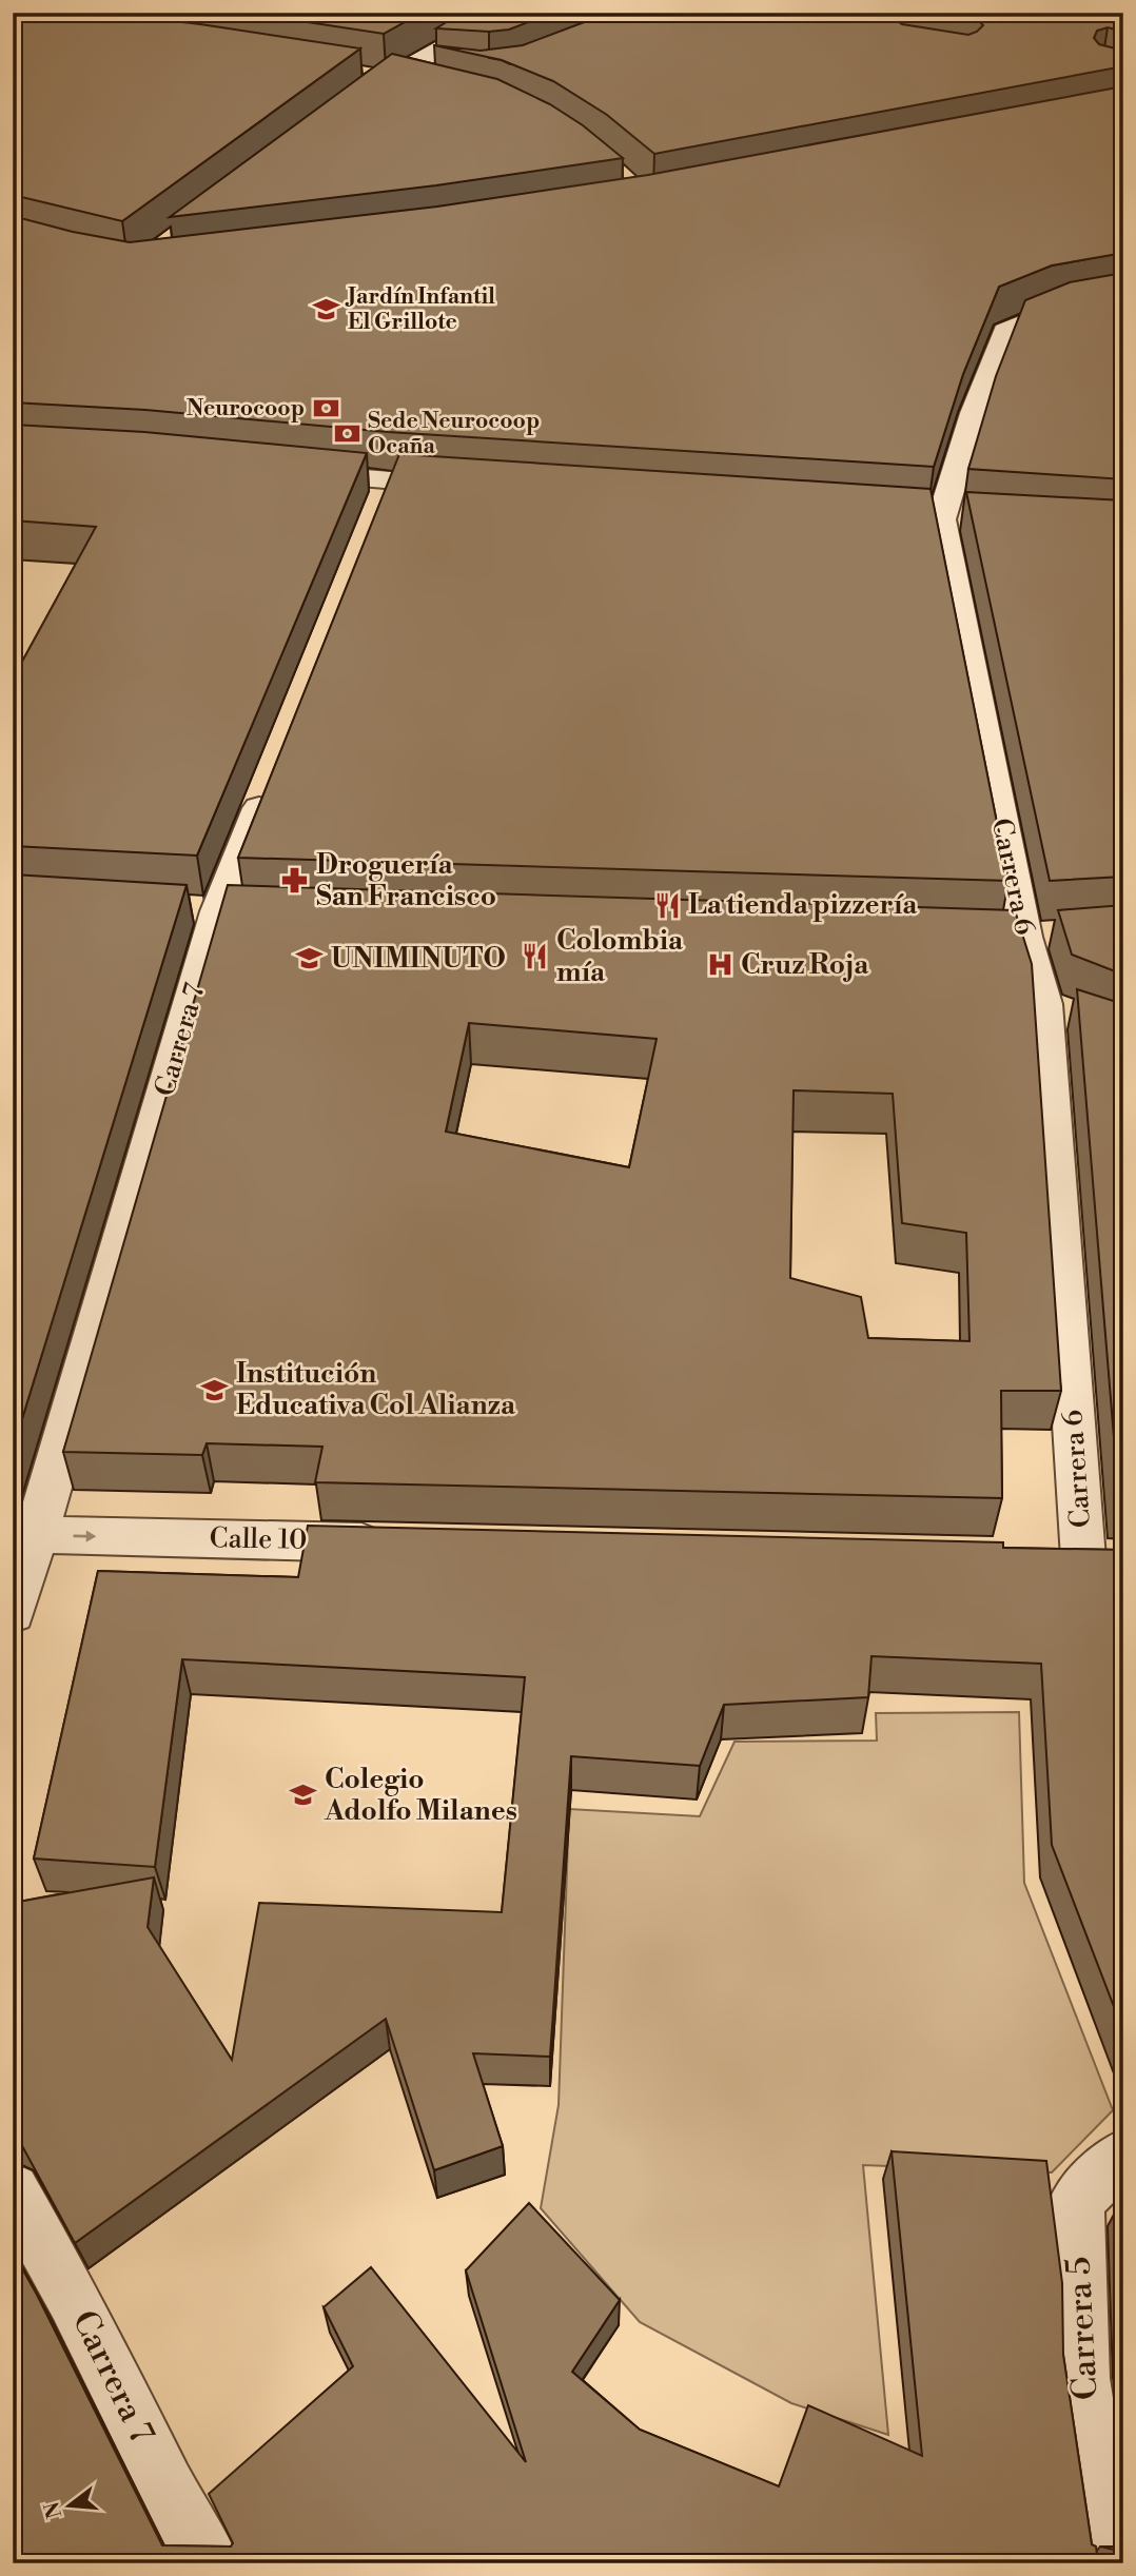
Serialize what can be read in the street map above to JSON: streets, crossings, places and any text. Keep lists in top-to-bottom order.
{
  "streets": {
    "street": [
      "Carrera 6",
      "Carrera 7",
      "Calle 10",
      "Carrera 5"
    ]
  },
  "crossings": [
    ["Carrera 7", "Calle 10"]
  ],
  "one_way": ["Calle 10"],
  "places": {
    "school or university": [
      "Jardín Infantil El Grillote",
      "UNIMINUTO",
      "Institución Educativa Col Alianza",
      "Colegio Adolfo Milanes"
    ],
    "bank": ["Neurocoop", "Sede Neurocoop Ocaña"],
    "pharmacy": ["Droguería San Francisco"],
    "restaurant": ["La tienda pizzería", "Colombia mía"],
    "hospital": ["Cruz Roja"]
  },
  "north": "left"
}
